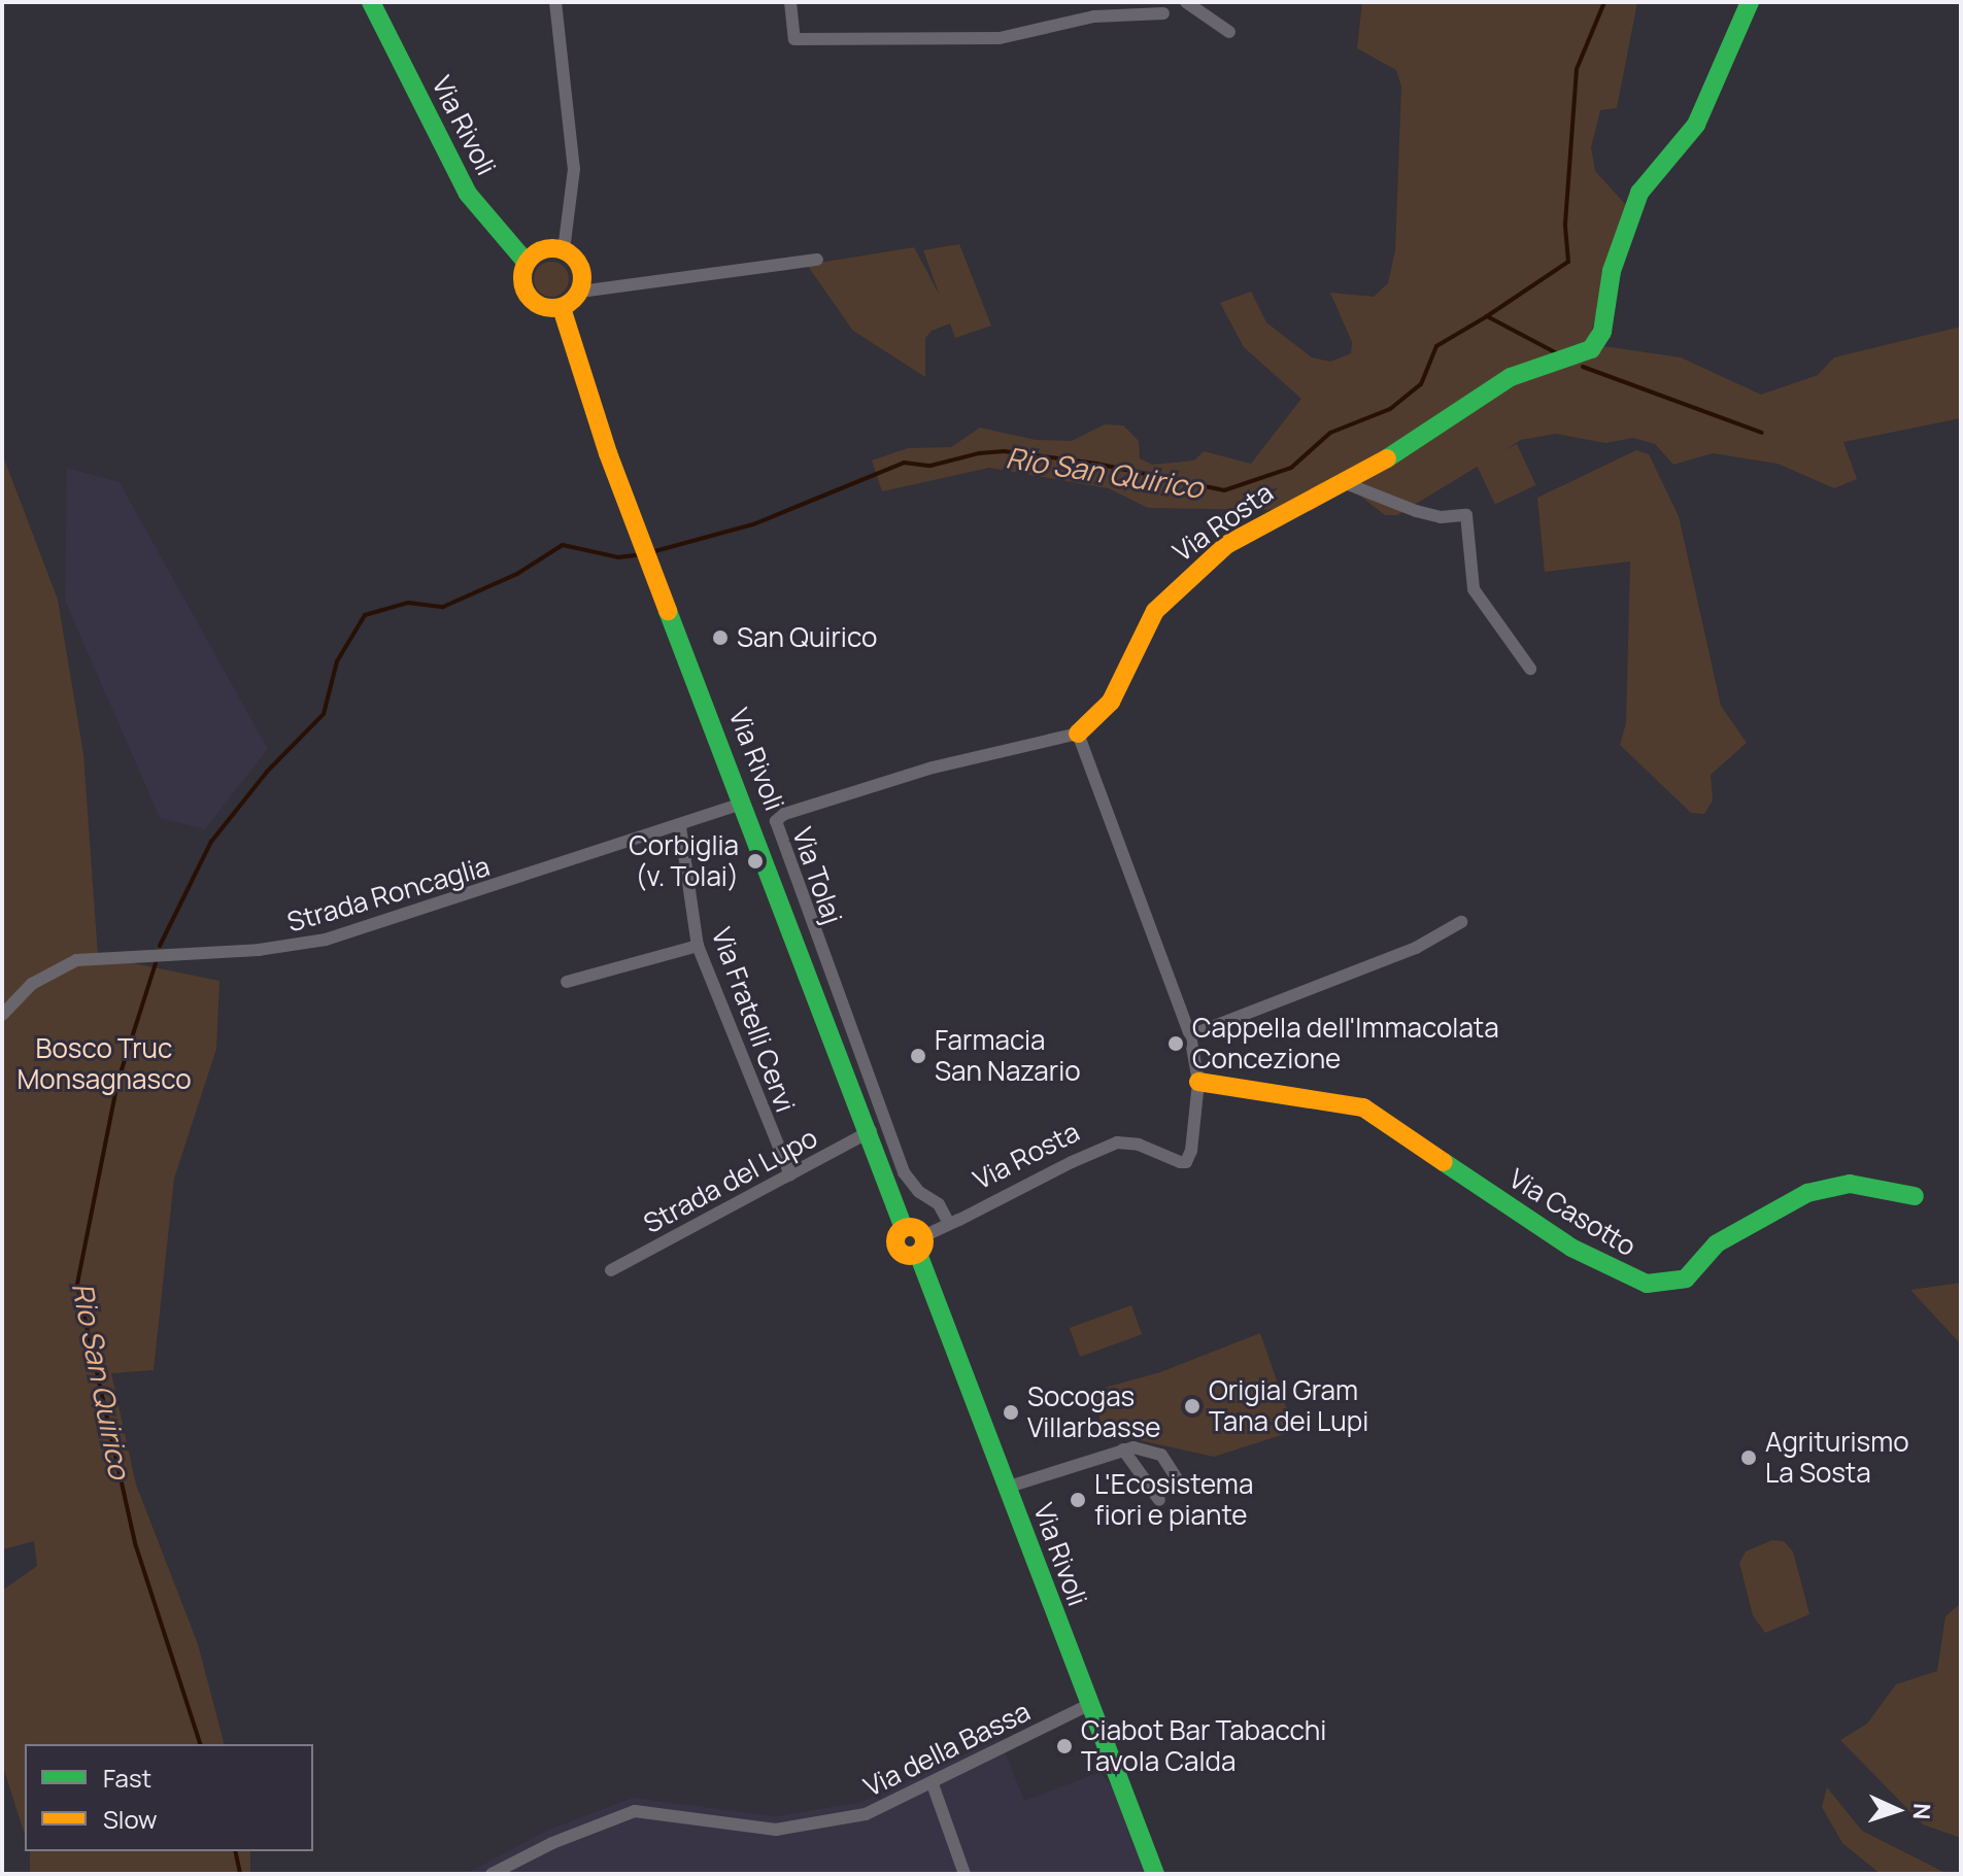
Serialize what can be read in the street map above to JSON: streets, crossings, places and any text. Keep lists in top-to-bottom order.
{
  "streets": {
    "street": [
      "Via Rivoli",
      "Via Rosta",
      "Via Tolaj",
      "Strada Roncaglia",
      "Via Fratelli Cervi",
      "Strada del Lupo",
      "Via Casotto",
      "Via della Bassa"
    ]
  },
  "crossings": [
    ["Via Rivoli", "Via Rosta"],
    ["Via Rivoli", "Strada Roncaglia"],
    ["Via Rivoli", "Strada del Lupo"],
    ["Via Rivoli", "Via della Bassa"],
    ["Via Rosta", "Via Tolaj"],
    ["Via Rosta", "Via Casotto"],
    ["Strada Roncaglia", "Via Fratelli Cervi"],
    ["Via Fratelli Cervi", "Strada del Lupo"]
  ],
  "water": ["Rio San Quirico"],
  "parks": ["Bosco Truc Monsagnasco"],
  "places": [
    "San Quirico",
    "Corbiglia (v. Tolai)",
    "Cappella dell'Immacolata Concezione",
    "Farmacia San Nazario",
    "Origial Gram Tana dei Lupi",
    "Socogas Villarbasse",
    "Agriturismo La Sosta",
    "L'Ecosistema fiori e piante",
    "Ciabot Bar Tabacchi Tavola Calda"
  ],
  "legend": ["Fast", "Slow"],
  "north": "right"
}
